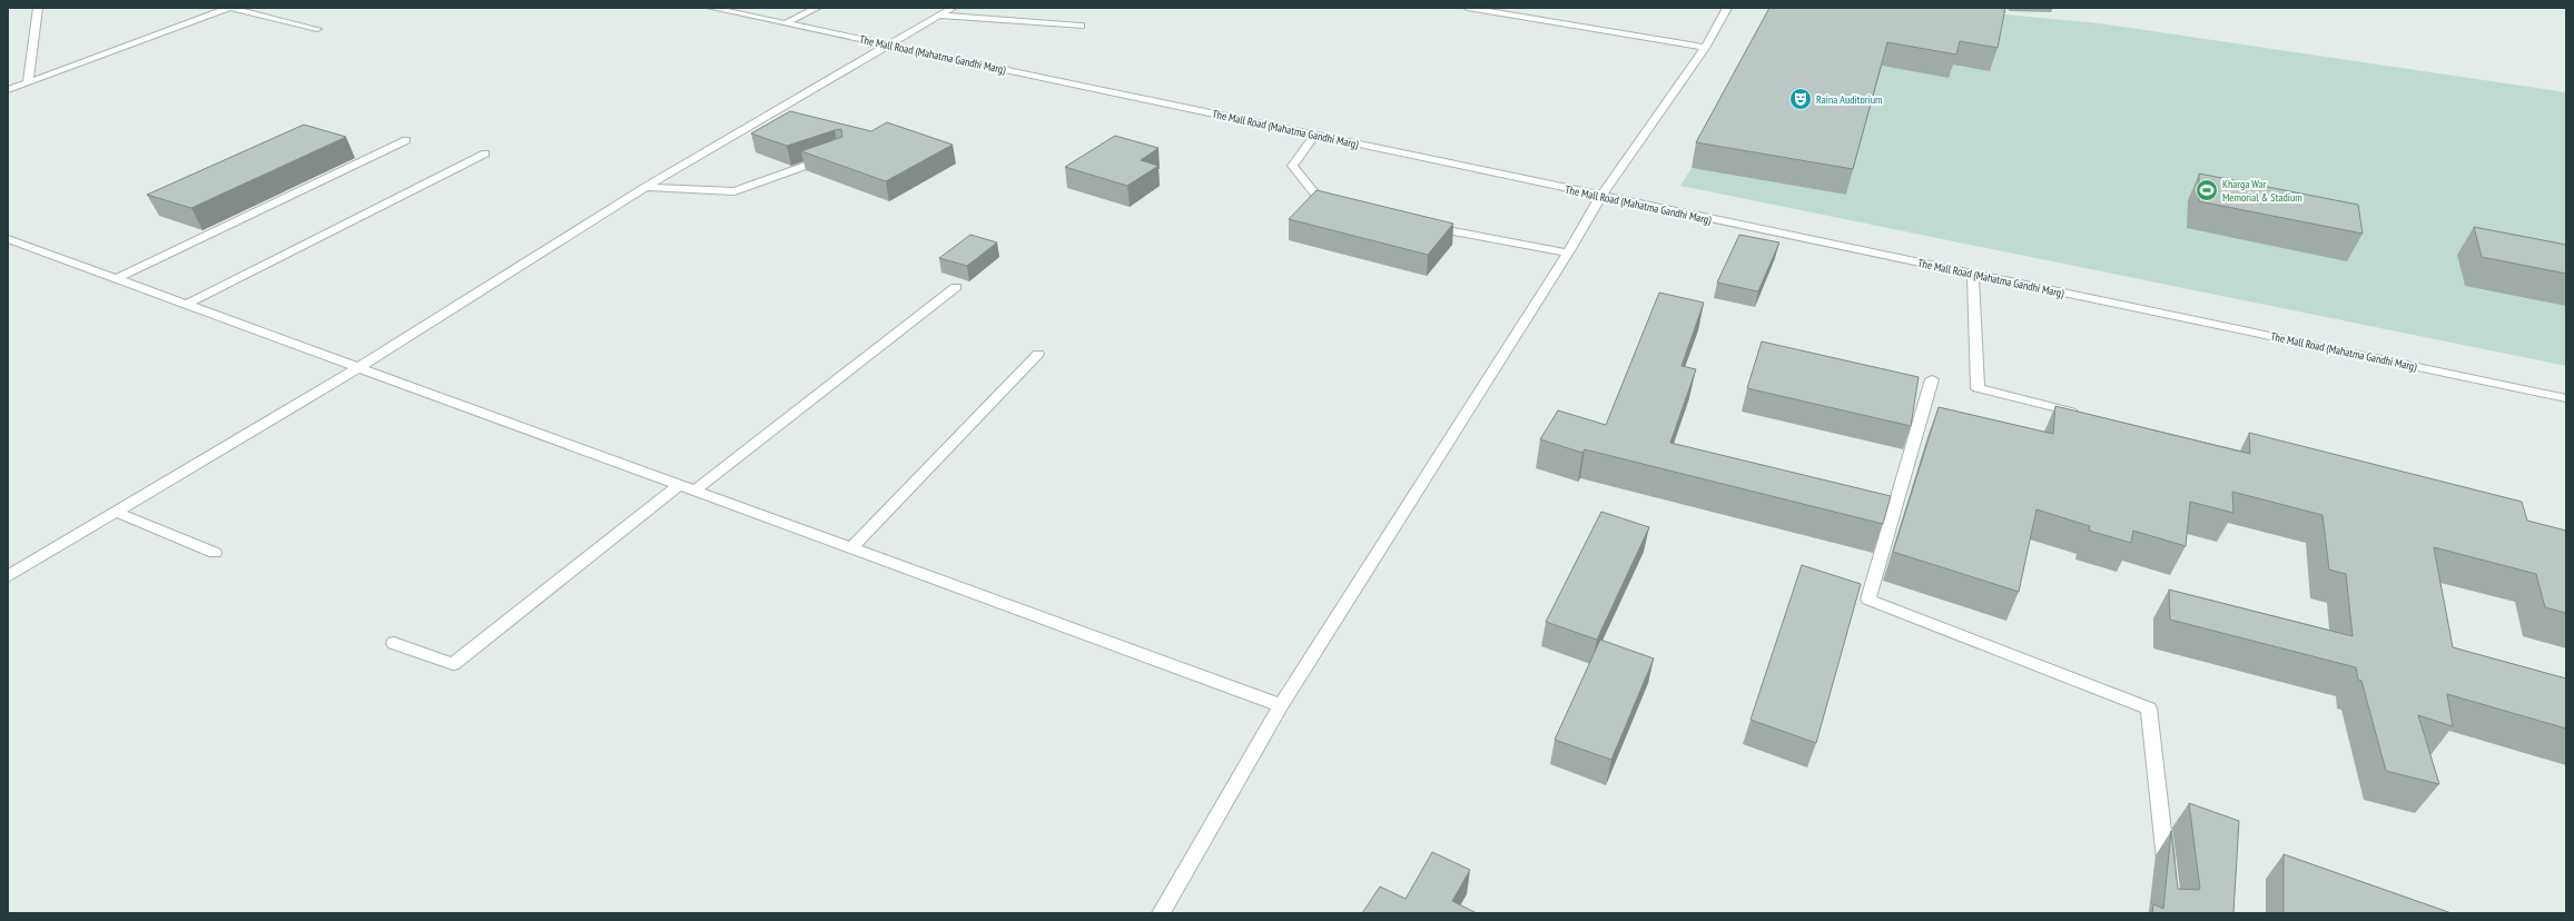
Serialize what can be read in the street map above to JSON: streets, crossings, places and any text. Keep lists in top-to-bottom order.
{
  "streets": {
    "street": ["The Mall Road (Mahatma Gandhi Marg)"]
  },
  "places": {
    "theatre": ["Raina Auditorium"],
    "sports": ["Kharga War Memorial & Stadium"]
  }
}
